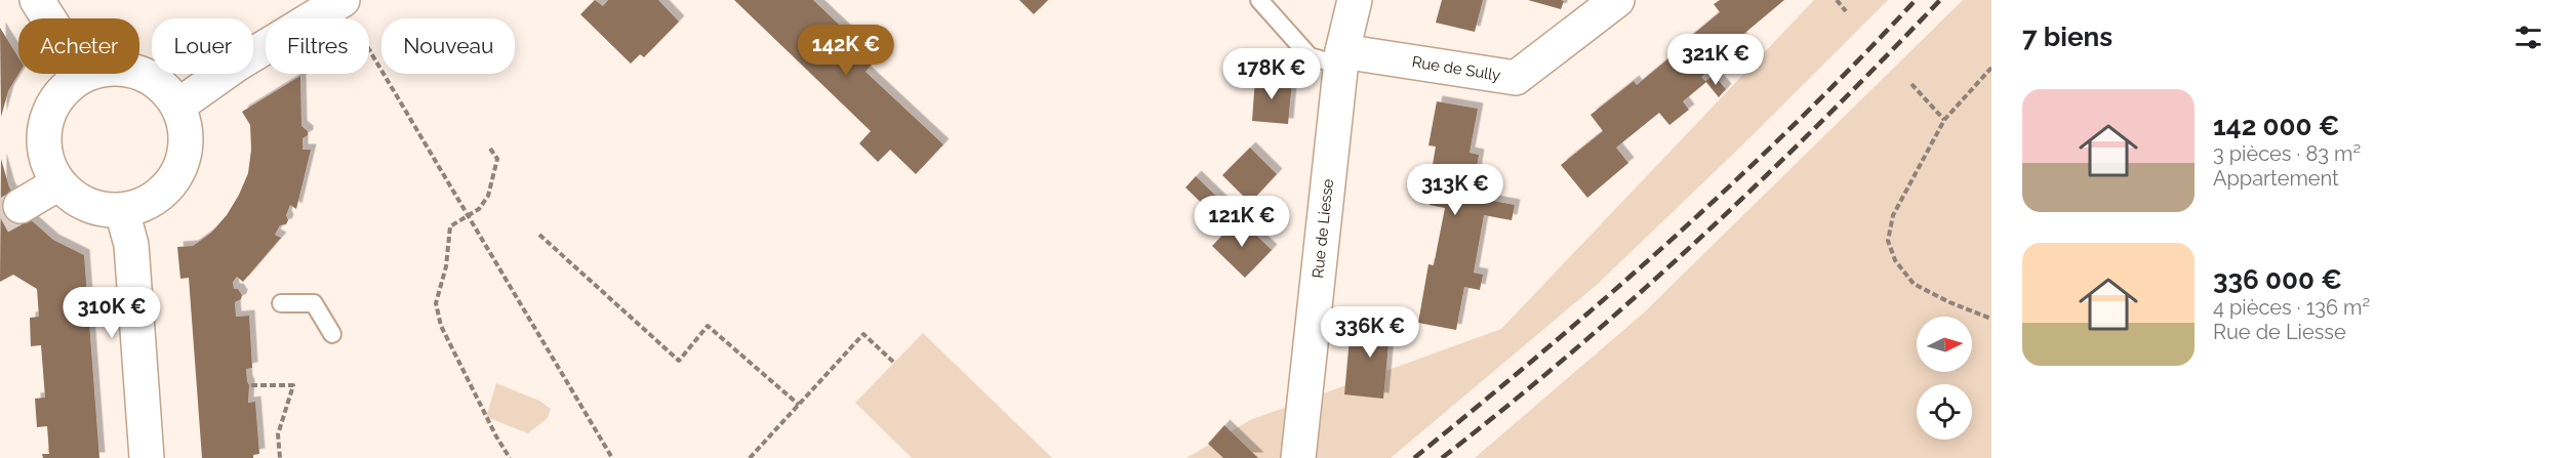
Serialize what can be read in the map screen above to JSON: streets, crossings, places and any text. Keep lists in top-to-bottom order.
{
  "streets": {
    "street": ["Rue de Sully", "Rue de Liesse"]
  },
  "crossings": [
    ["Rue de Sully", "Rue de Liesse"]
  ],
  "north": "right",
  "page": {
    "heading": "7 biens",
    "chip": [
      "Acheter",
      "Louer",
      "Filtres",
      "Nouveau"
    ],
    "price": [
      "142K €",
      "321K €",
      "178K €",
      "313K €",
      "121K €",
      "310K €",
      "336K €"
    ],
    "list": [
      {
        "name": "142 000 €",
        "note": "3 pièces · 83 m² · Appartement"
      },
      {
        "name": "336 000 €",
        "note": "4 pièces · 136 m² · Rue de Liesse"
      }
    ]
  }
}
